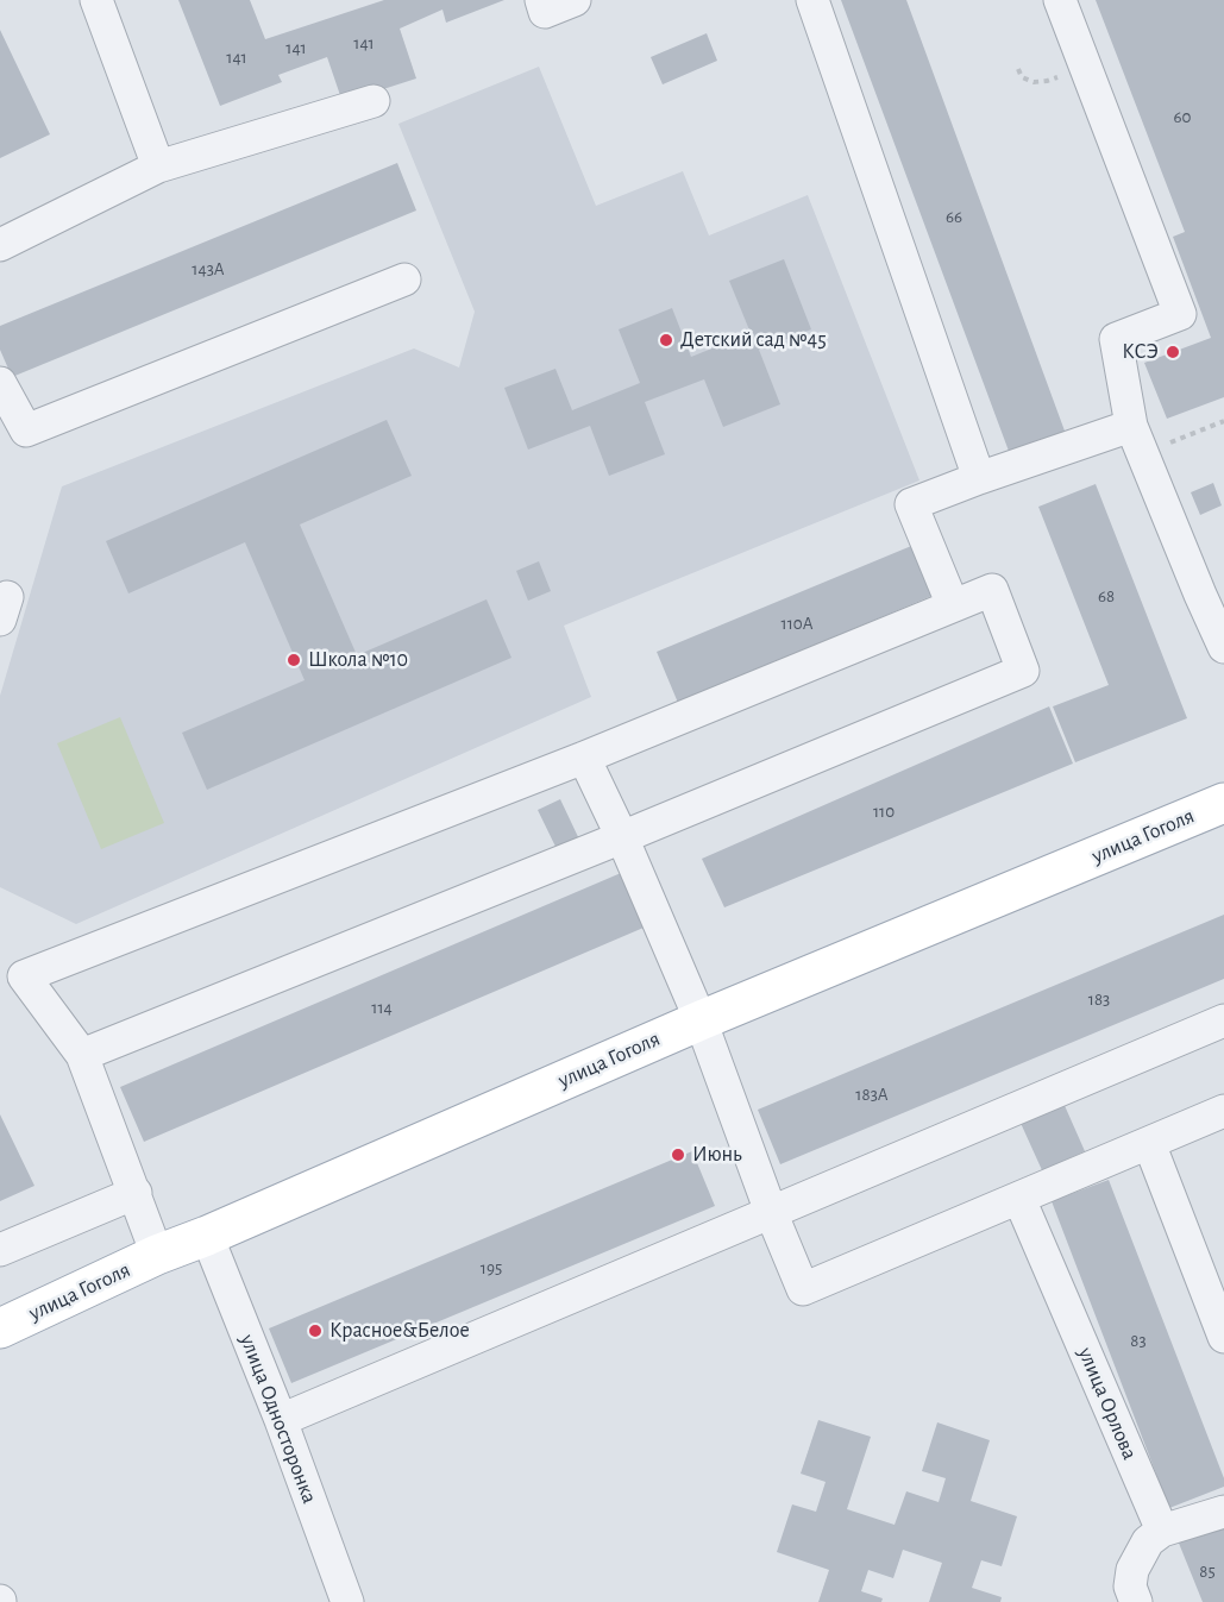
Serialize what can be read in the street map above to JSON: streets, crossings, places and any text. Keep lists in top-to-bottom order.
{
  "streets": {
    "main road": ["улица Гоголя"],
    "street": ["улица Орлова", "улица Односторонка"]
  },
  "crossings": [
    ["улица Гоголя", "улица Односторонка"]
  ],
  "places": [
    "Детский сад №45",
    "КСЭ",
    "Школа №10",
    "Июнь",
    "Красное&Белое"
  ],
  "house_numbers": [
    "141",
    "141",
    "141",
    "60",
    "66",
    "143А",
    "68",
    "110А",
    "110",
    "183",
    "114",
    "183А",
    "195",
    "83",
    "85"
  ]
}
